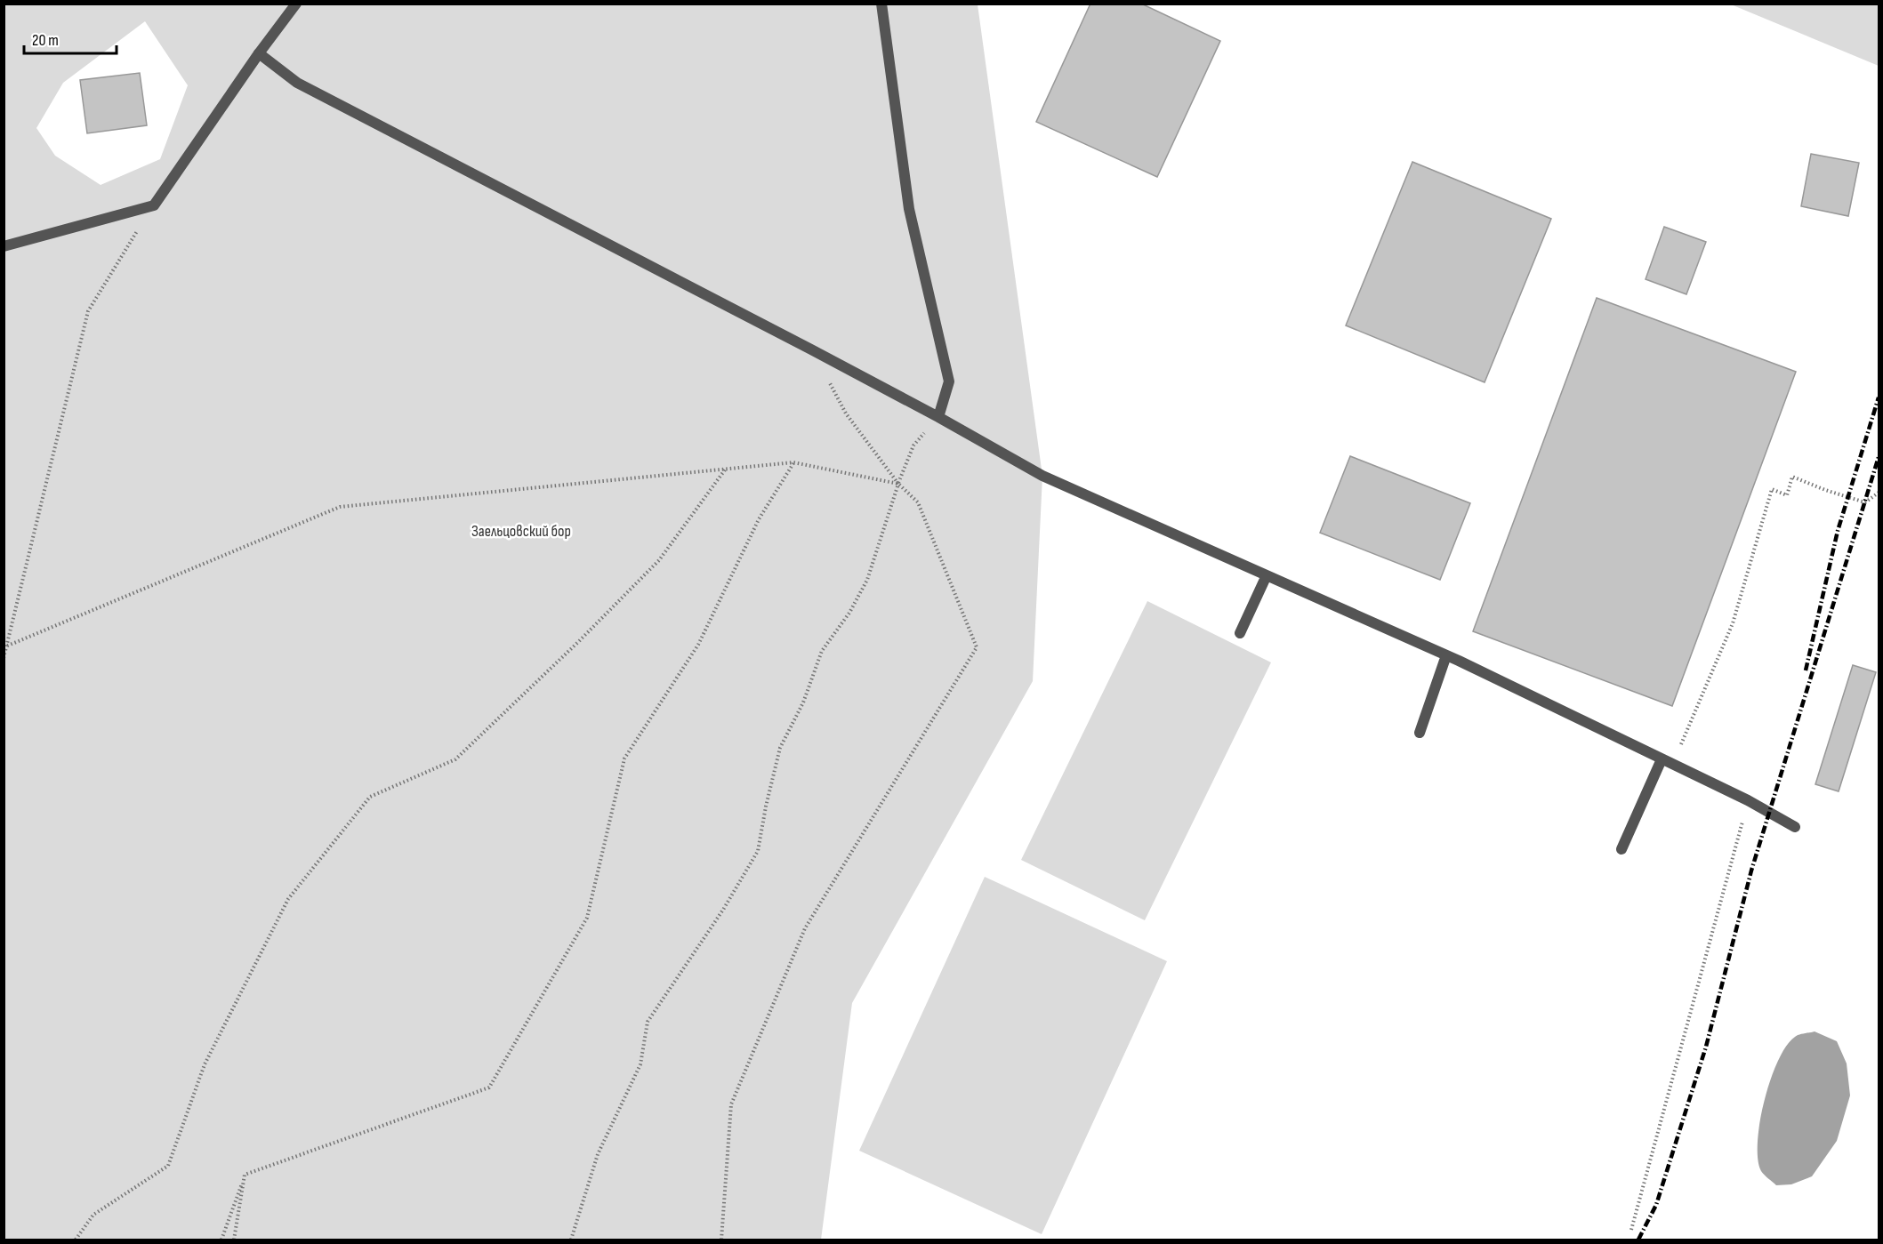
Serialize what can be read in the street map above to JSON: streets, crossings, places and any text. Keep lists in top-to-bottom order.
{
  "parks": ["Заельцовский бор"],
  "scale_bar": "20 m"
}
